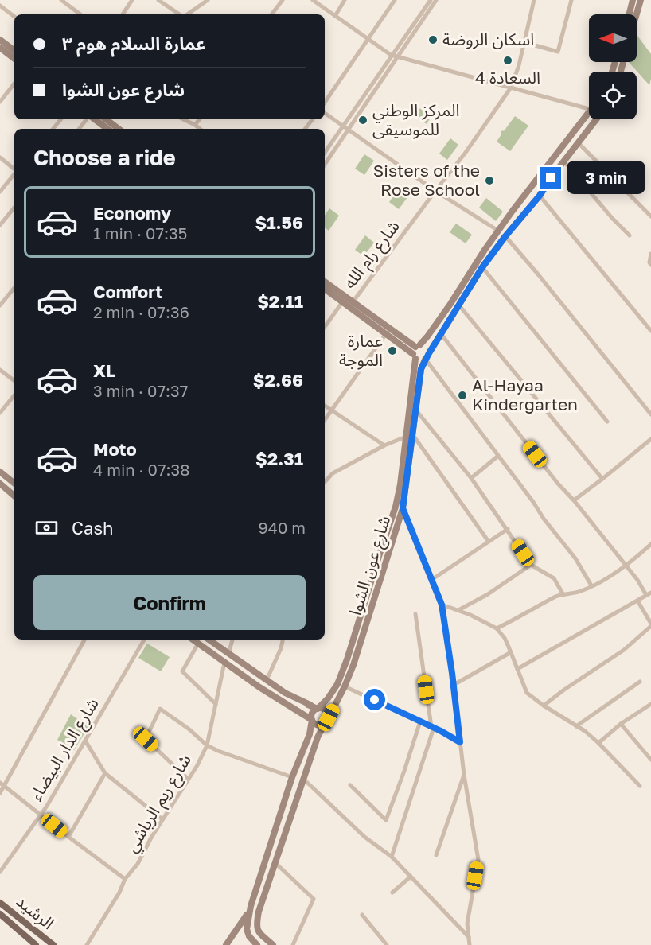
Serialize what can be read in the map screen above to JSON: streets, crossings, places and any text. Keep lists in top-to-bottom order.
{
  "streets": {
    "main road": ["شارع عون الشوا", "الرشيد"],
    "street": ["شارع رام الله", "شارع الدار البيضاء", "شارع ريم الرياشي"]
  },
  "places": [
    "اسكان الروضة",
    "السعادة 4",
    "المركز الوطني للموسيقى",
    "Sisters of the Rose School",
    "عمارة الموجة",
    "Al-Hayaa Kindergarten"
  ],
  "north": "left",
  "page": {
    "banner": ["عمارة السلام هوم ٣", "شارع عون الشوا"],
    "heading": "Choose a ride",
    "bubble": "3 min",
    "list": [
      {
        "name": "Economy",
        "note": "1 min · 07:35",
        "value": "$1.56"
      },
      {
        "name": "Comfort",
        "note": "2 min · 07:36",
        "value": "$2.11"
      },
      {
        "name": "XL",
        "note": "3 min · 07:37",
        "value": "$2.66"
      },
      {
        "name": "Moto",
        "note": "4 min · 07:38",
        "value": "$2.31"
      }
    ],
    "pay": ["Cash", "940 m"],
    "buttons": "Confirm"
  }
}
